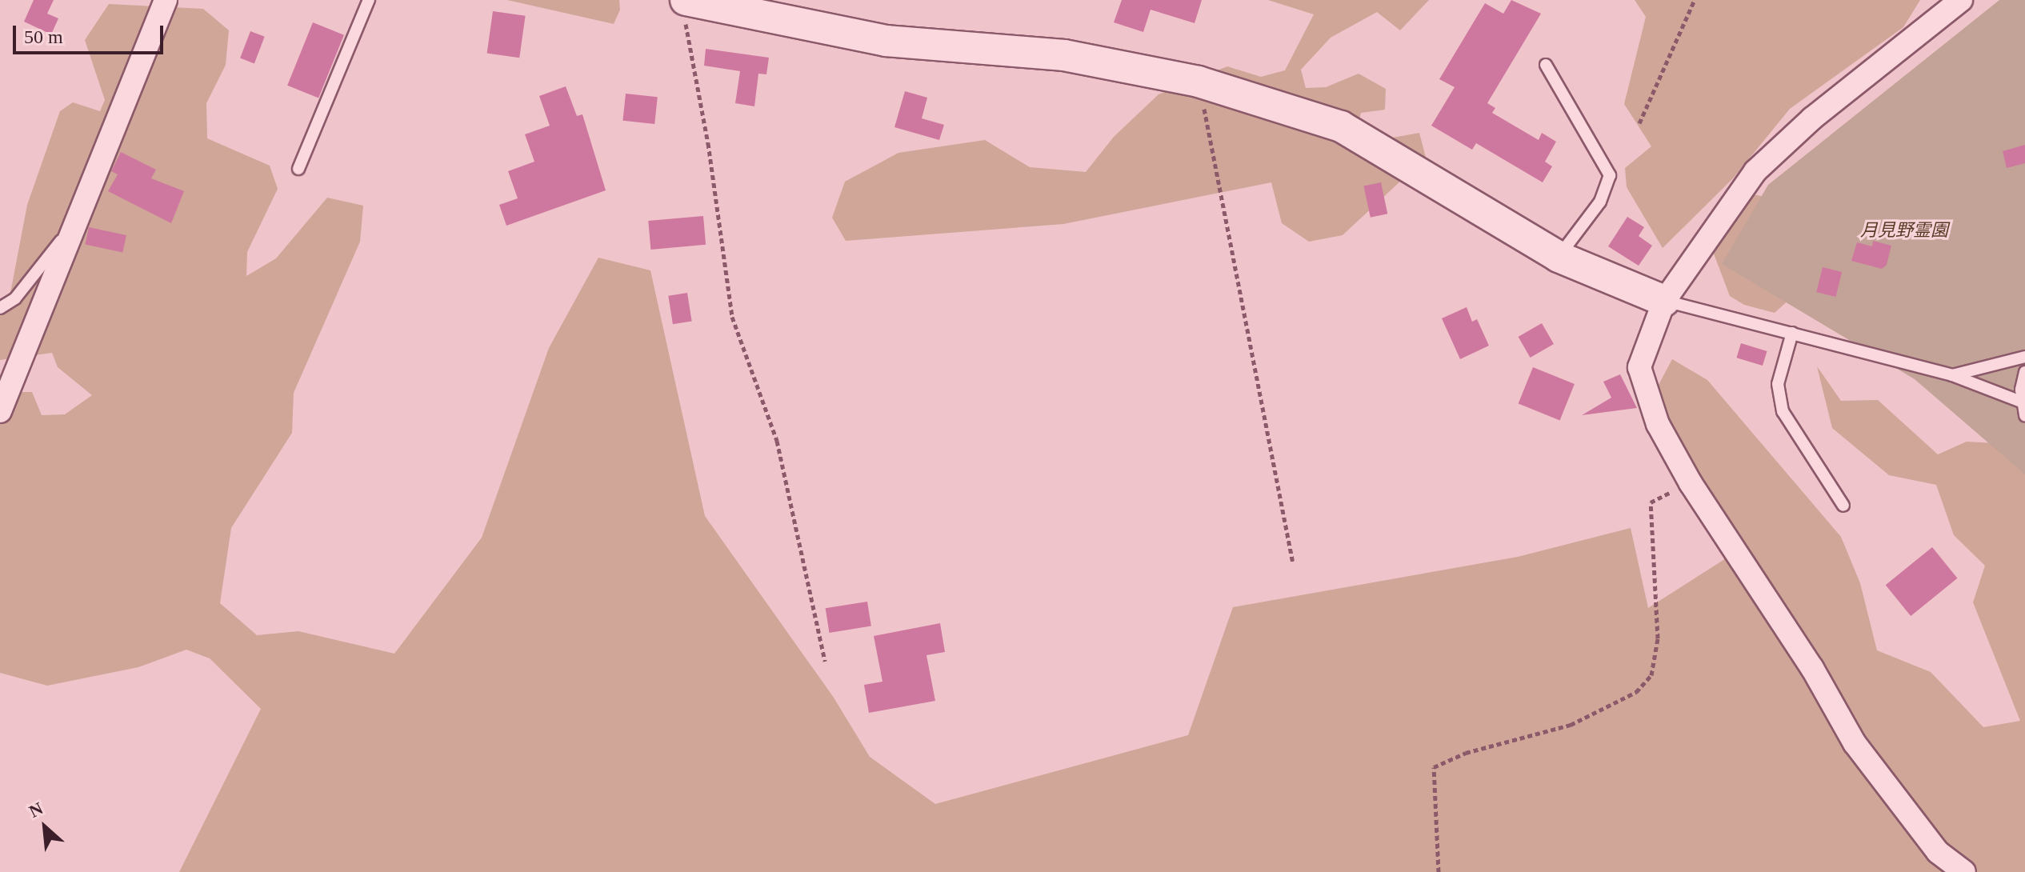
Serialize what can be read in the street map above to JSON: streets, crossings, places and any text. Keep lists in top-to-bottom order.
{
  "parks": ["月見野霊園"],
  "scale_bar": "50 m",
  "north": "top left"
}
